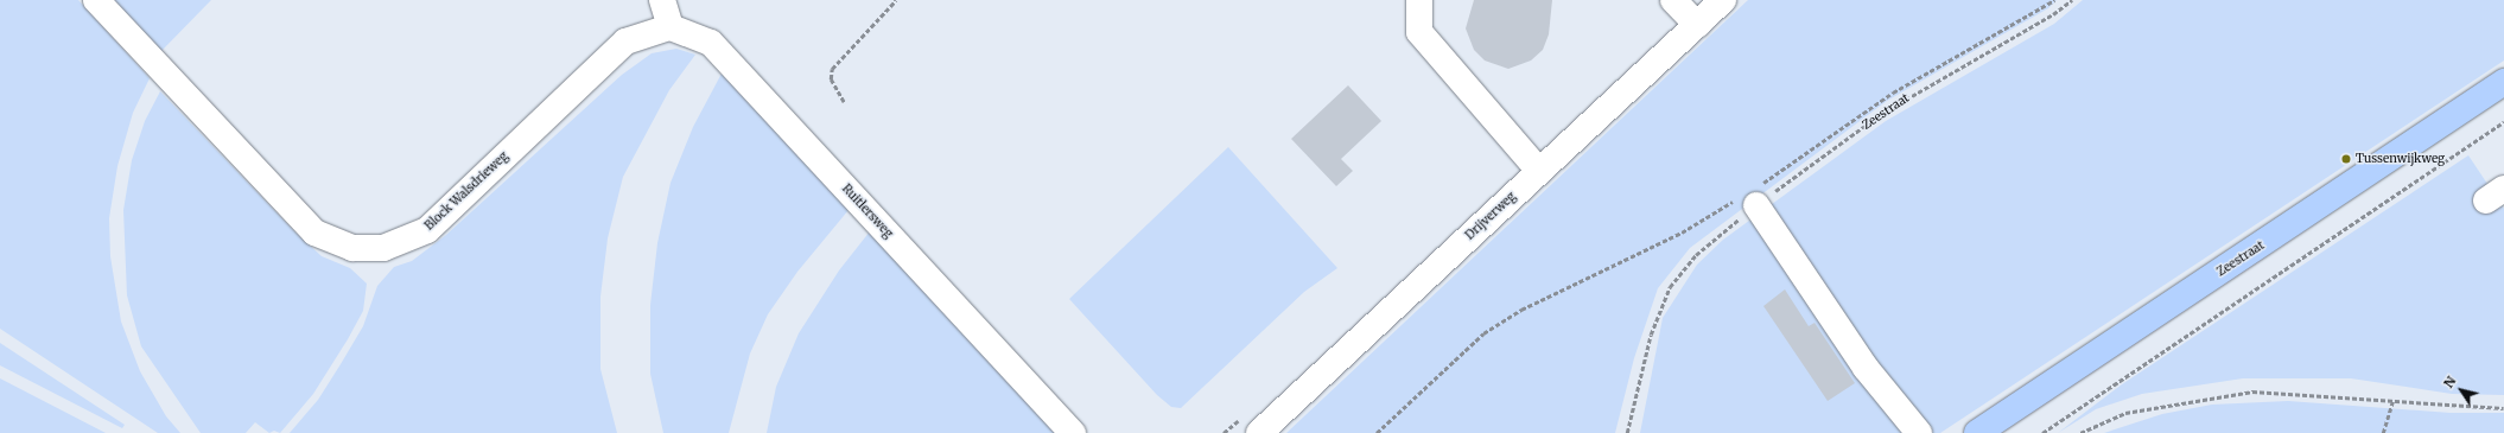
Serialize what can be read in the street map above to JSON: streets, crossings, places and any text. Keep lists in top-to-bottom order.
{
  "streets": {
    "main road": ["Zeestraat"],
    "street": ["Block Walsdrieweg", "Ruitlersweg", "Drijverweg"]
  },
  "crossings": [
    ["Block Walsdrieweg", "Ruitlersweg"]
  ],
  "places": ["Tussenwijkweg"],
  "north": "top left"
}
